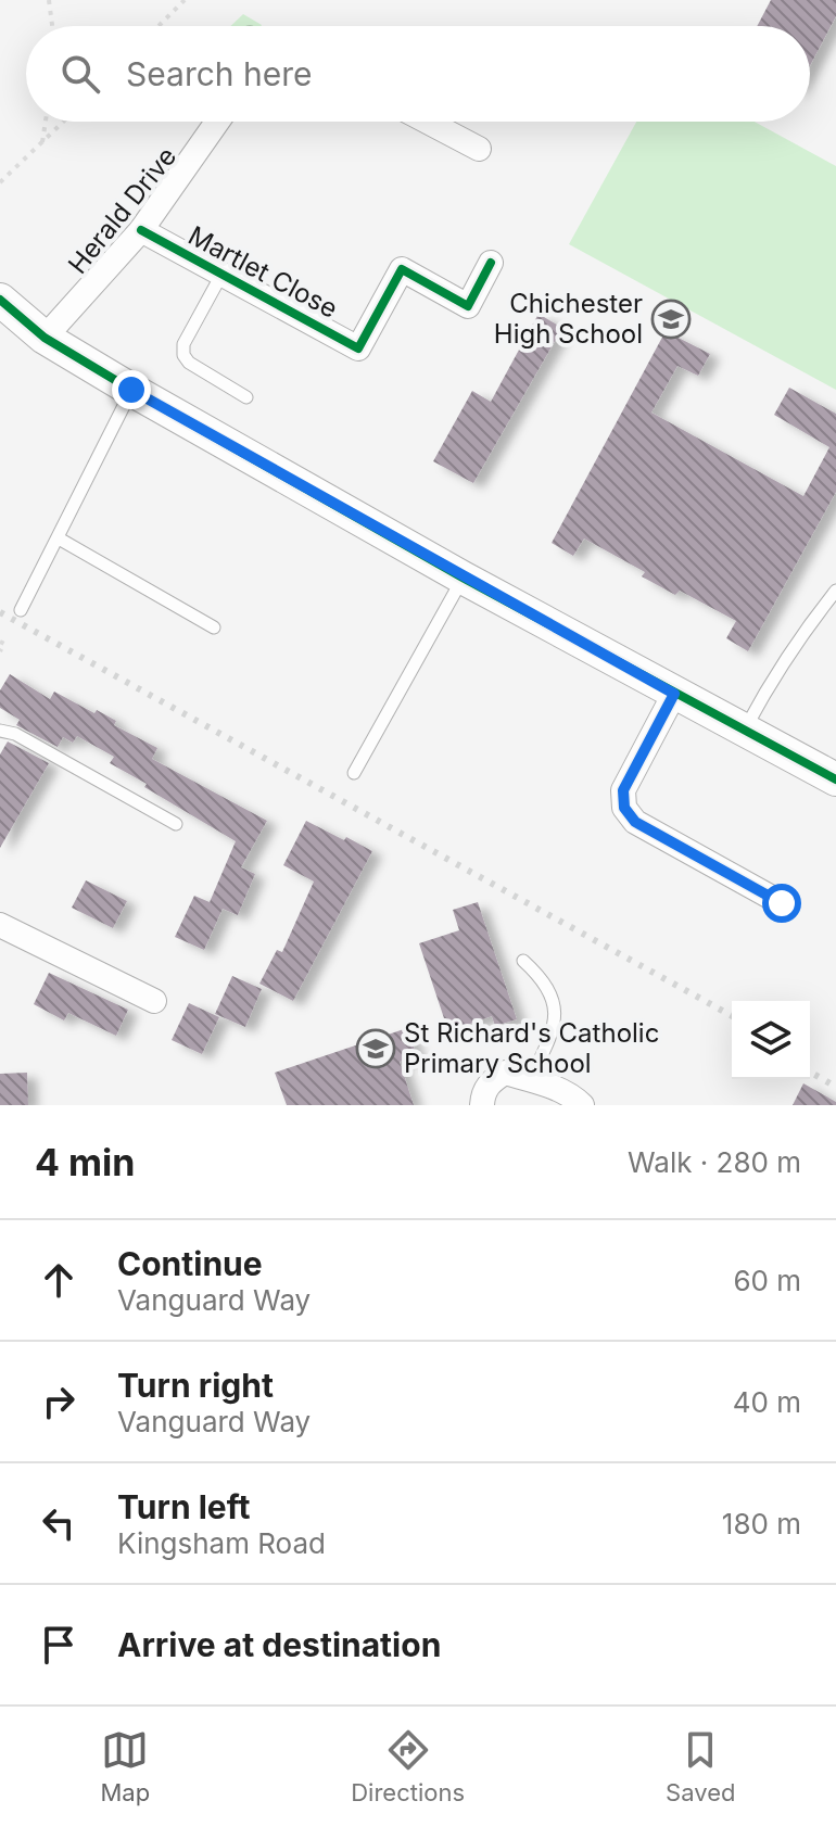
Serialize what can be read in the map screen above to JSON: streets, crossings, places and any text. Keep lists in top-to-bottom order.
{
  "streets": {
    "street": ["Herald Drive", "Martlet Close"]
  },
  "crossings": [
    ["Herald Drive", "Martlet Close"]
  ],
  "places": {
    "school or university": ["Chichester High School", "St Richard's Catholic Primary School"]
  },
  "page": {
    "search": "Search here",
    "heading": ["4 min", "Walk · 280 m"],
    "list": [
      ["Continue", "Vanguard Way", "60 m"],
      ["Turn right", "Vanguard Way", "40 m"],
      ["Turn left", "Kingsham Road", "180 m"],
      "Arrive at destination"
    ],
    "nav": ["Map", "Directions", "Saved"]
  }
}
